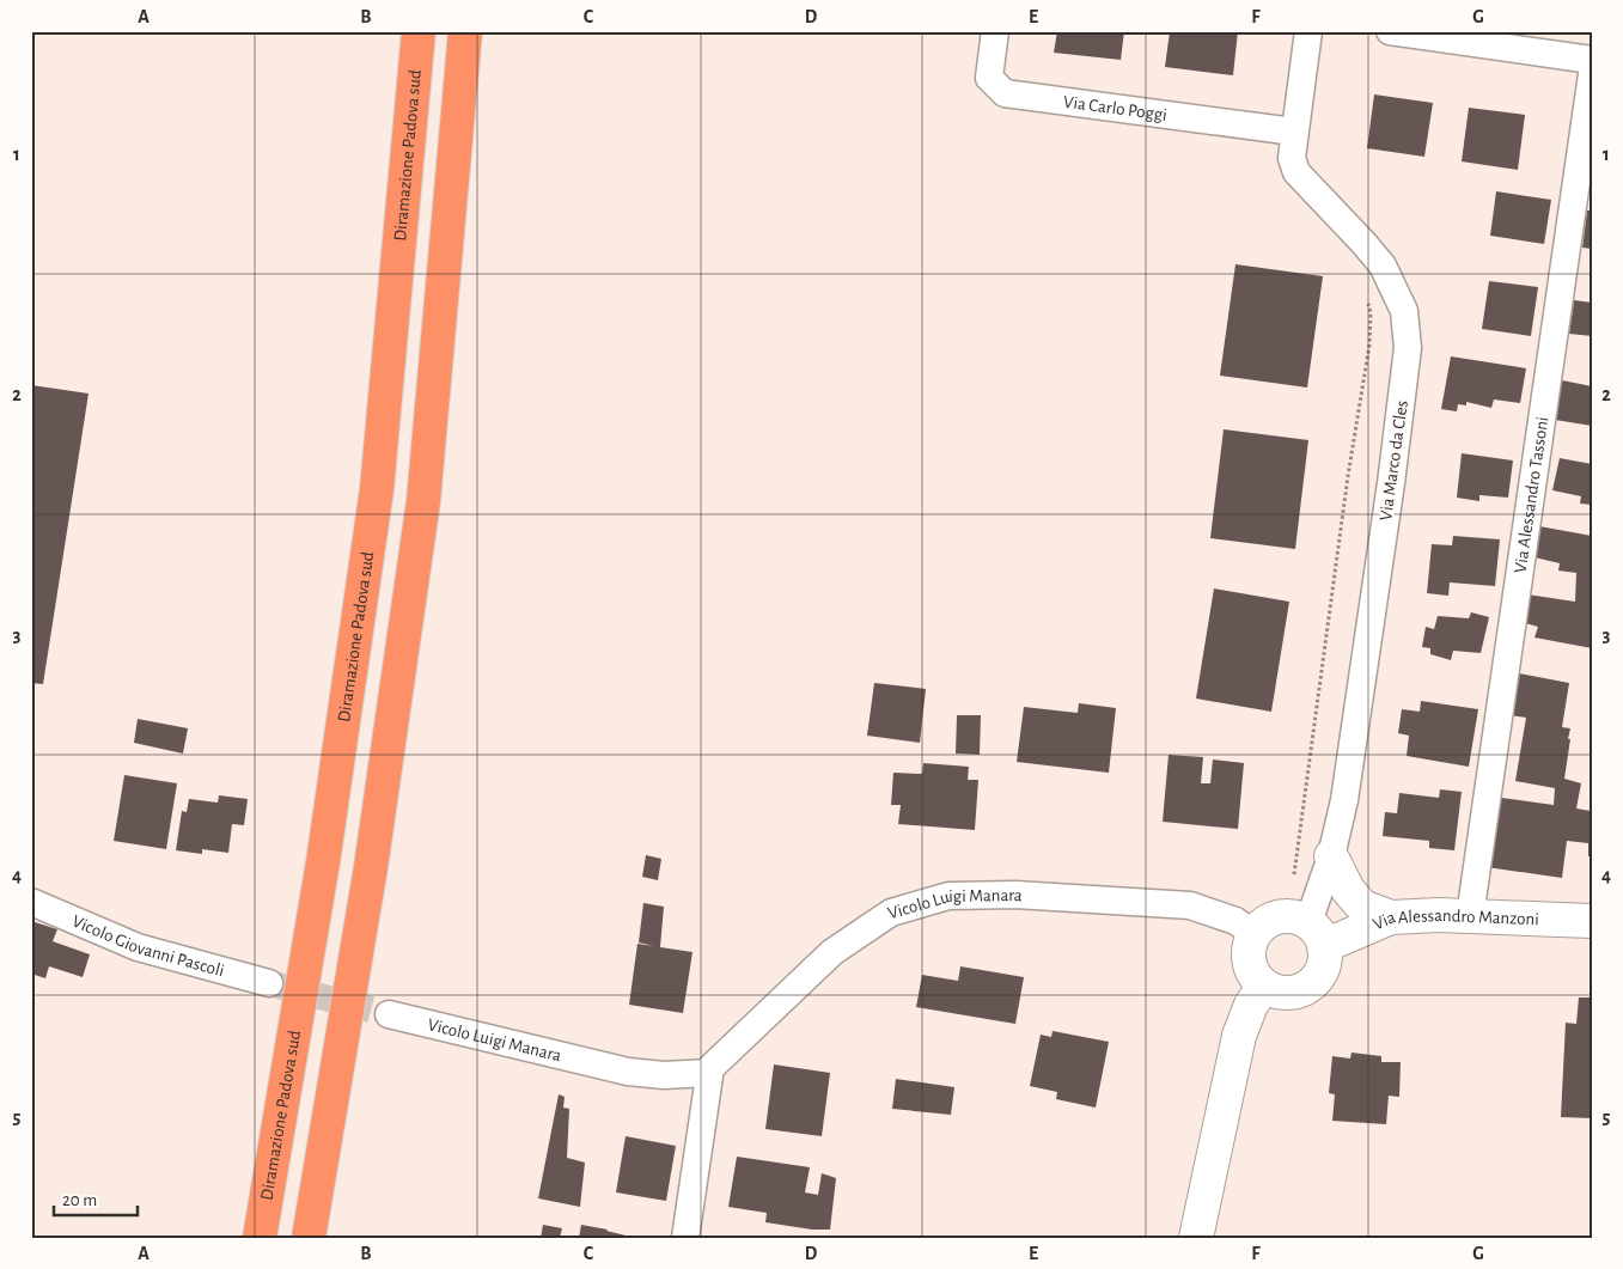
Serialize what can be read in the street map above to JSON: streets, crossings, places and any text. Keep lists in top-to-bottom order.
{
  "streets": {
    "highway": ["Diramazione Padova sud"],
    "street": [
      "Via Carlo Poggi",
      "Via Marco da Cles",
      "Via Alessandro Tassoni",
      "Vicolo Luigi Manara",
      "Via Alessandro Manzoni",
      "Vicolo Giovanni Pascoli"
    ]
  },
  "crossings": [
    ["Via Carlo Poggi", "Via Marco da Cles"],
    ["Via Marco da Cles", "Vicolo Luigi Manara"],
    ["Via Marco da Cles", "Via Alessandro Manzoni"],
    ["Via Alessandro Tassoni", "Via Alessandro Manzoni"],
    ["Vicolo Luigi Manara", "Via Alessandro Manzoni"]
  ],
  "scale_bar": "20 m",
  "grid": {
    "columns": [
      "A",
      "B",
      "C",
      "D",
      "E",
      "F",
      "G"
    ],
    "rows": [
      "1",
      "2",
      "3",
      "4",
      "5"
    ]
  }
}
